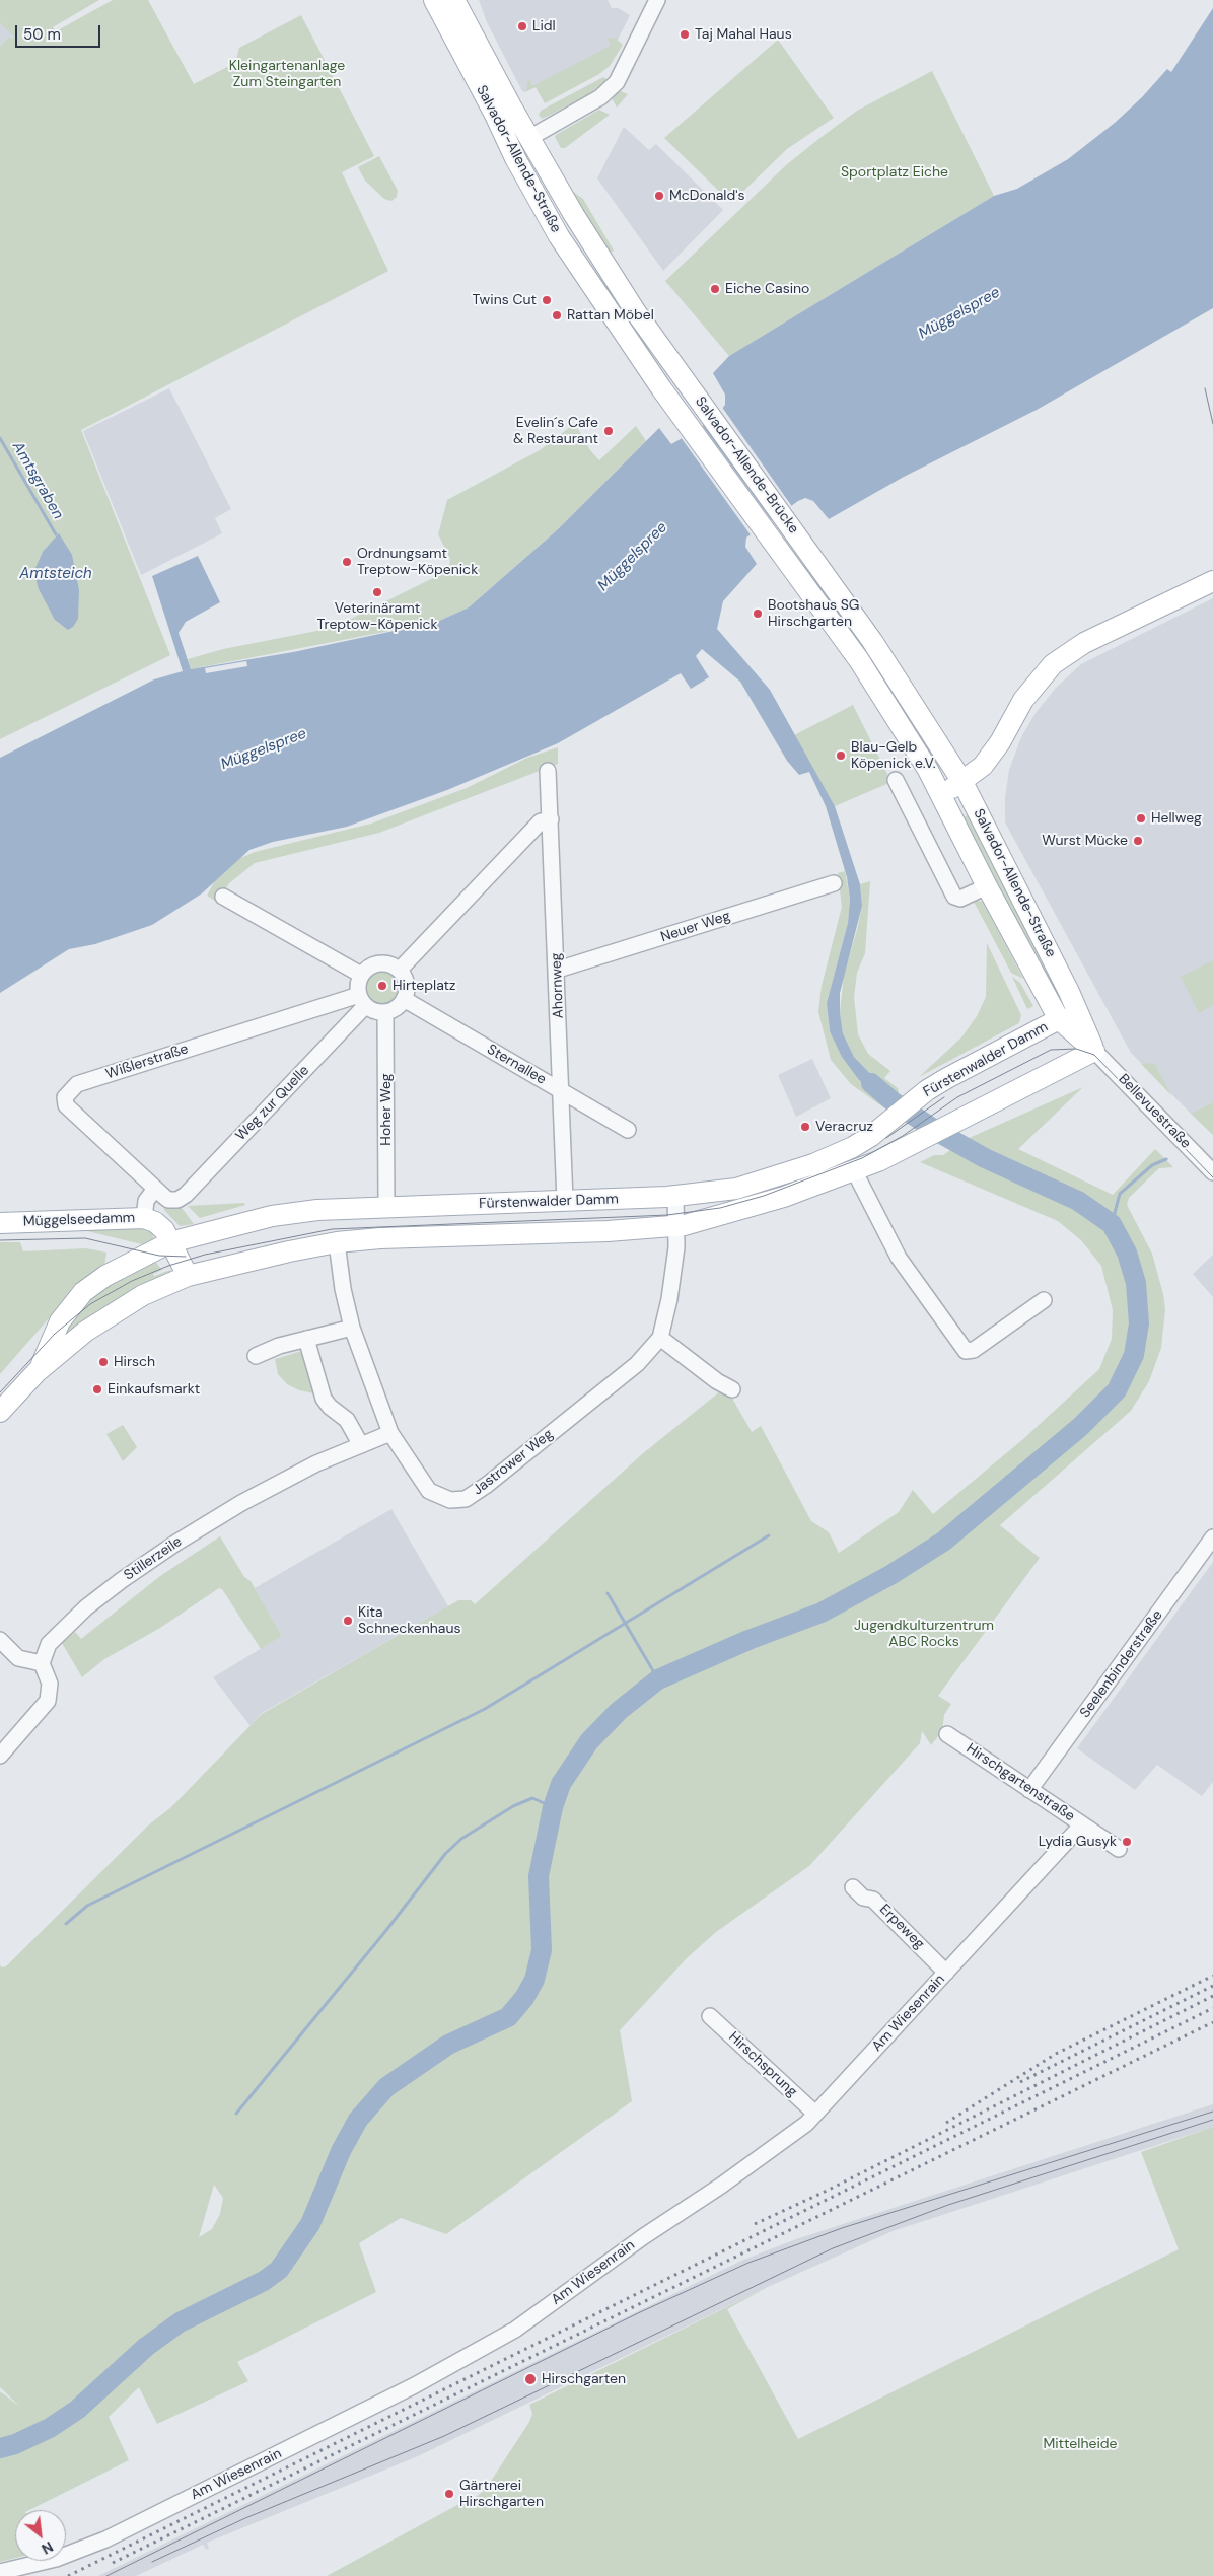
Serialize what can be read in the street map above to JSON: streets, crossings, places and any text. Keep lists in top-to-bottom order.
{
  "streets": {
    "main road": [
      "Salvador-Allende-Straße",
      "Salvador-Allende-Brücke",
      "Fürstenwalder Damm",
      "Müggelseedamm"
    ],
    "street": [
      "Neuer Weg",
      "Ahornweg",
      "Wißlerstraße",
      "Sternallee",
      "Weg zur Quelle",
      "Hoher Weg",
      "Bellevuestraße",
      "Jastrower Weg",
      "Stillerzeile",
      "Seelenbinderstraße",
      "Hirschgartenstraße",
      "Erpeweg",
      "Am Wiesenrain",
      "Hirschsprung"
    ]
  },
  "crossings": [
    ["Salvador-Allende-Straße", "Salvador-Allende-Brücke"],
    ["Salvador-Allende-Straße", "Fürstenwalder Damm"],
    ["Salvador-Allende-Straße", "Bellevuestraße"],
    ["Neuer Weg", "Ahornweg"],
    ["Ahornweg", "Fürstenwalder Damm"],
    ["Ahornweg", "Sternallee"],
    ["Fürstenwalder Damm", "Hoher Weg"],
    ["Fürstenwalder Damm", "Bellevuestraße"],
    ["Fürstenwalder Damm", "Müggelseedamm"],
    ["Fürstenwalder Damm", "Jastrower Weg"],
    ["Wißlerstraße", "Sternallee"],
    ["Wißlerstraße", "Weg zur Quelle"],
    ["Wißlerstraße", "Hoher Weg"],
    ["Sternallee", "Weg zur Quelle"],
    ["Sternallee", "Hoher Weg"],
    ["Weg zur Quelle", "Hoher Weg"],
    ["Jastrower Weg", "Stillerzeile"],
    ["Seelenbinderstraße", "Hirschgartenstraße"],
    ["Hirschgartenstraße", "Am Wiesenrain"],
    ["Erpeweg", "Am Wiesenrain"],
    ["Am Wiesenrain", "Hirschsprung"]
  ],
  "water": ["Müggelspree", "Amtsgraben", "Amtsteich"],
  "parks": [
    "Kleingartenanlage Zum Steingarten",
    "Sportplatz Eiche",
    "Jugendkulturzentrum ABC Rocks",
    "Mittelheide"
  ],
  "places": [
    "Lidl",
    "Taj Mahal Haus",
    "McDonald's",
    "Eiche Casino",
    "Twins Cut",
    "Rattan Möbel",
    "Evelin´s Cafe & Restaurant",
    "Ordnungsamt Treptow-Köpenick",
    "Veterinäramt Treptow-Köpenick",
    "Bootshaus SG Hirschgarten",
    "Blau-Gelb Köpenick e.V.",
    "Hellweg",
    "Wurst Mücke",
    "Hirteplatz",
    "Veracruz",
    "Hirsch",
    "Einkaufsmarkt",
    "Kita Schneckenhaus",
    "Lydia Gusyk",
    "Hirschgarten",
    "Gärtnerei Hirschgarten"
  ],
  "scale_bar": "50 m",
  "north": "bottom right"
}
